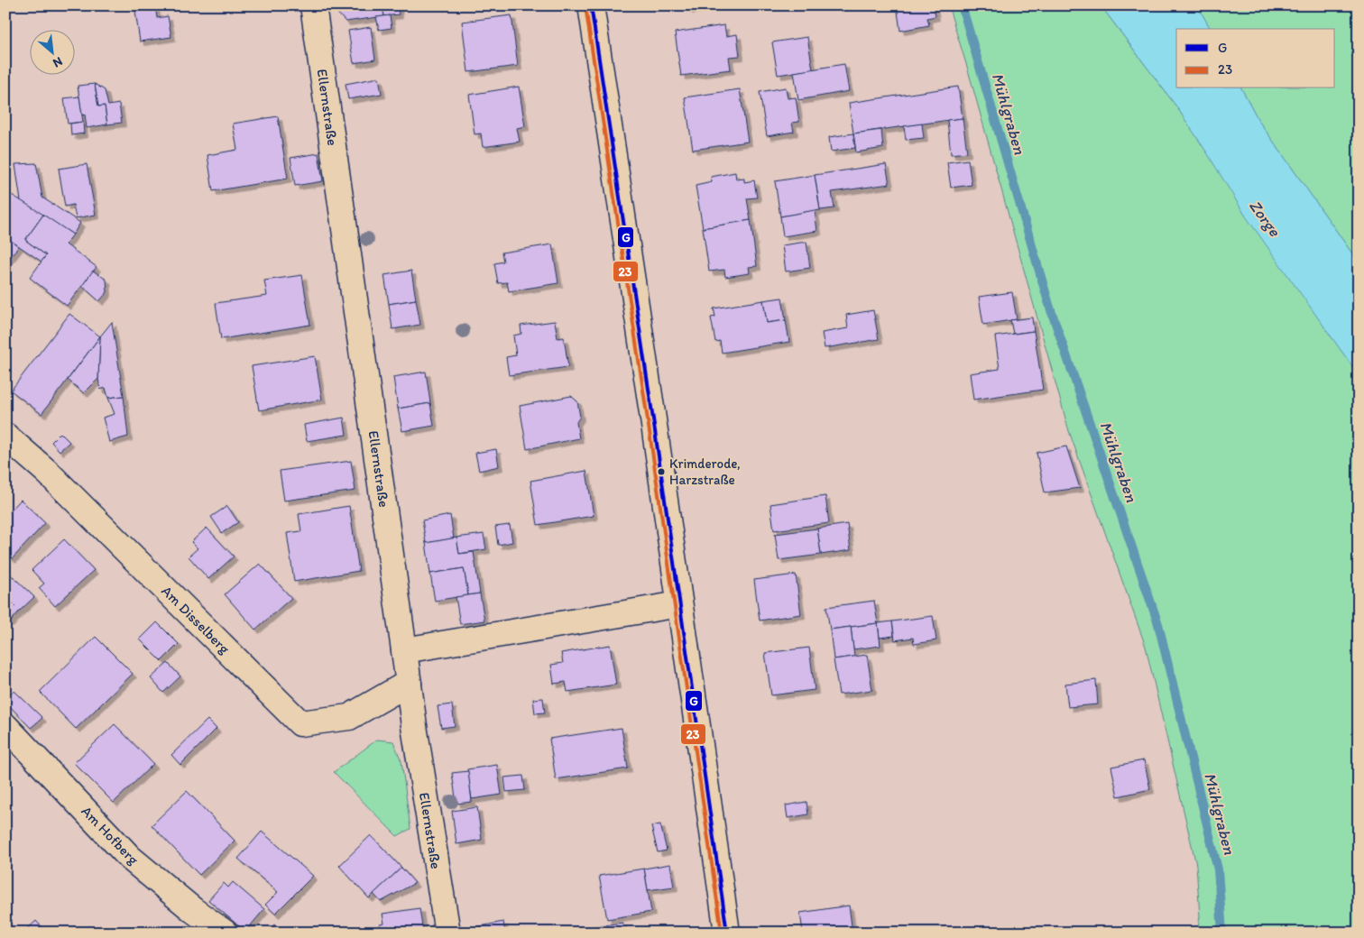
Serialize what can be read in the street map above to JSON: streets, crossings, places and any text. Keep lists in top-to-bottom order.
{
  "streets": {
    "street": ["Ellernstraße", "Am Disselberg", "Am Hofberg"]
  },
  "crossings": [
    ["Ellernstraße", "Am Disselberg"]
  ],
  "water": ["Mühlgraben", "Zorge"],
  "places": ["Krimderode, Harzstraße"],
  "lines": ["transit line G", "transit line 23"],
  "legend": ["G", "23"],
  "north": "bottom right"
}
